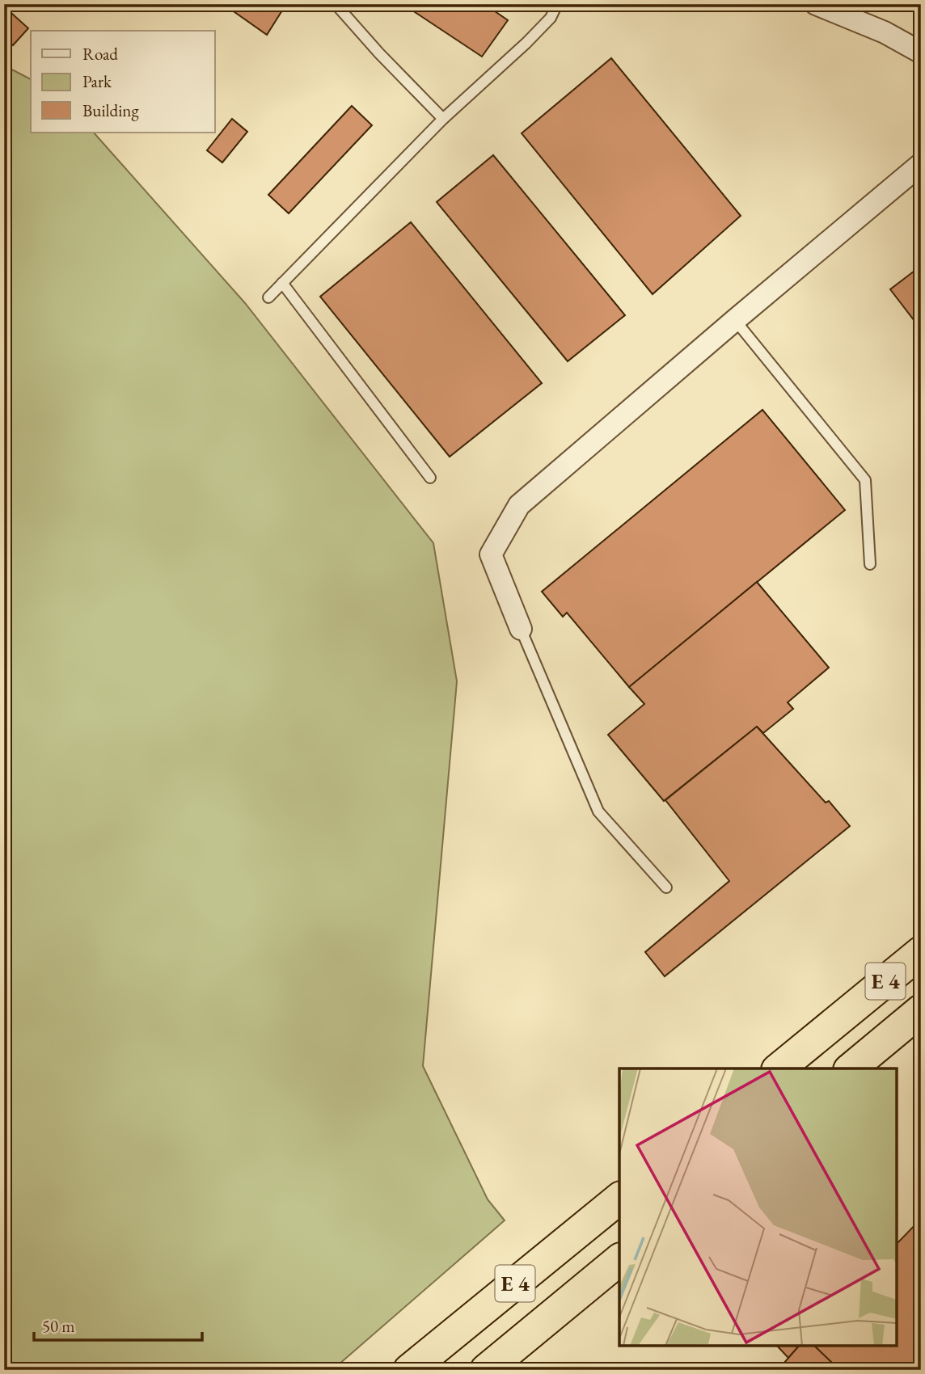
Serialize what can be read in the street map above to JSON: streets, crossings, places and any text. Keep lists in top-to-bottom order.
{
  "streets": {
    "highway": ["E 4"]
  },
  "legend": ["Road", "Park", "Building"],
  "scale_bar": "50 m"
}
